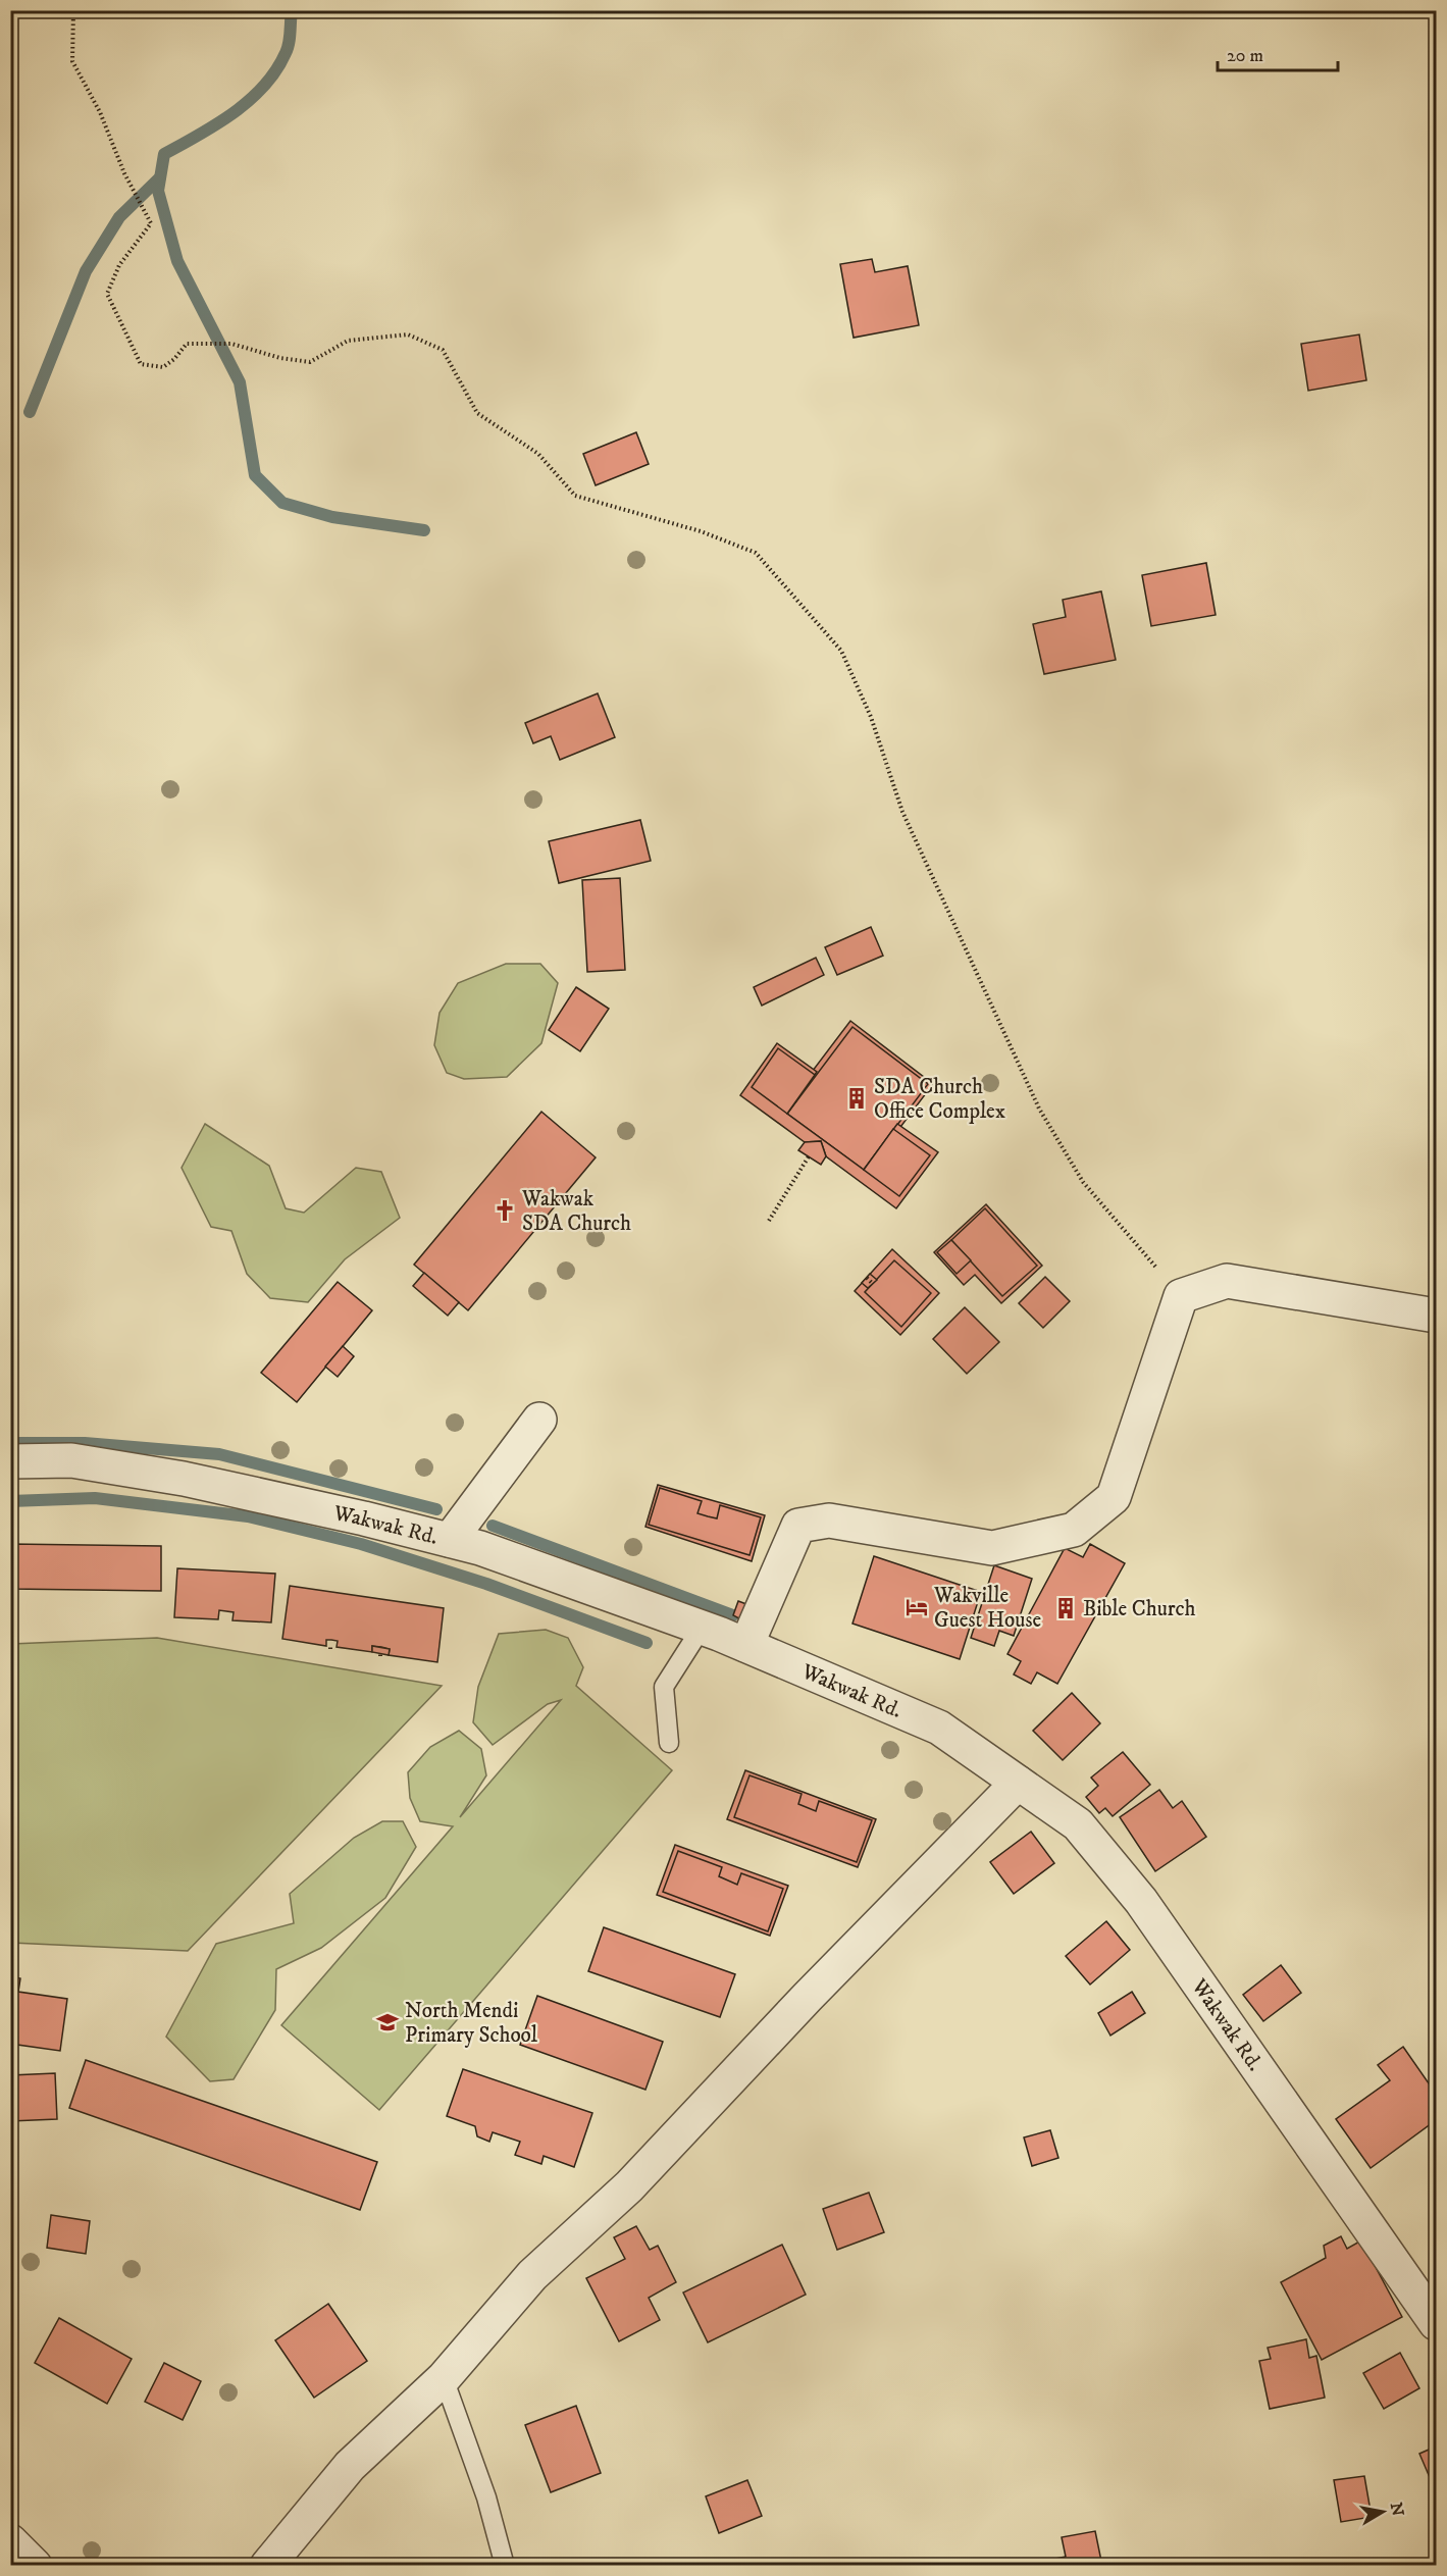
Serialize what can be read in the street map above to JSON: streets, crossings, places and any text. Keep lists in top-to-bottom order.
{
  "streets": {
    "street": ["Wakwak Rd."]
  },
  "places": {
    "building": ["SDA Church Office Complex", "Bible Church"],
    "church": ["Wakwak SDA Church"],
    "hotel": ["Wakville Guest House"],
    "school or university": ["North Mendi Primary School"]
  },
  "scale_bar": "20 m",
  "north": "right"
}
